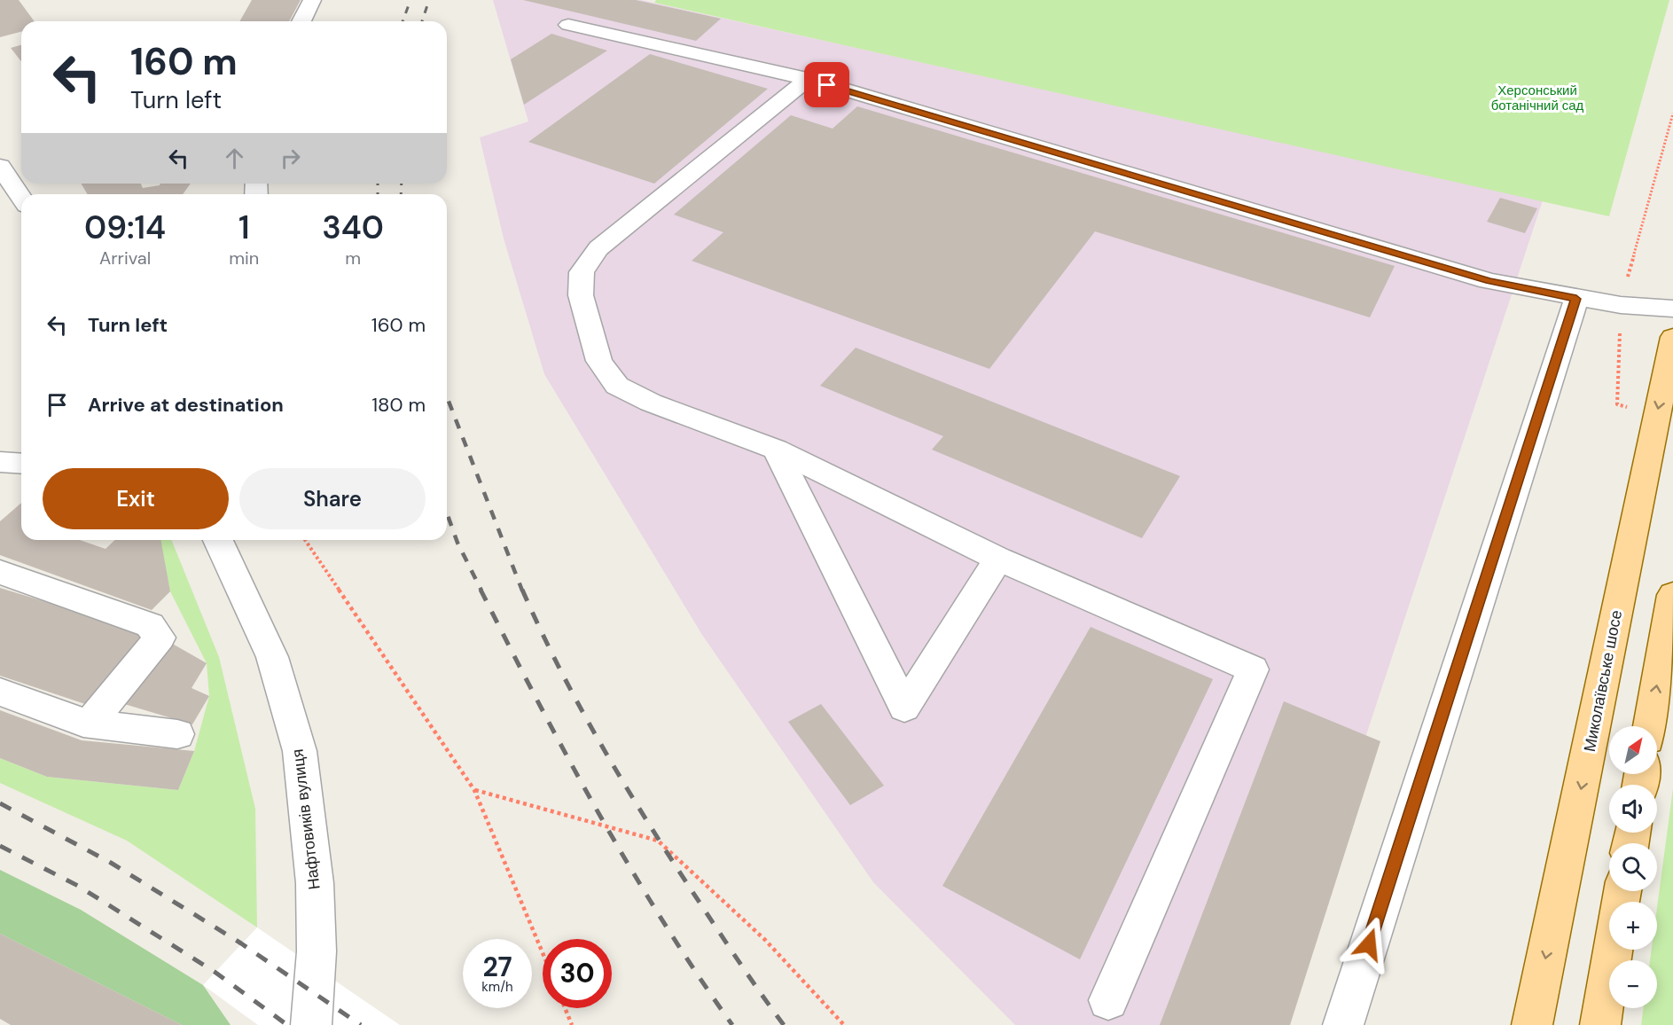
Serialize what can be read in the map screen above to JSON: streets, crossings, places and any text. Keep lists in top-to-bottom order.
{
  "streets": {
    "main road": ["Миколаївське шосе"],
    "street": ["Нафтовиків вулиця"]
  },
  "one_way": ["Миколаївське шосе"],
  "parks": ["Херсонський ботанічний сад"],
  "north": "top right",
  "page": {
    "turn": ["160 m", "Turn left"],
    "eta": [
      "09:14",
      "Arrival",
      "1",
      "min",
      "340",
      "m"
    ],
    "list": [
      {
        "name": "Turn left",
        "value": "160 m"
      },
      {
        "name": "Arrive at destination",
        "value": "180 m"
      }
    ],
    "buttons": ["Exit", "Share"],
    "map_buttons": ["+", "−"],
    "speed": "27 km/h",
    "limit": "30"
  }
}
